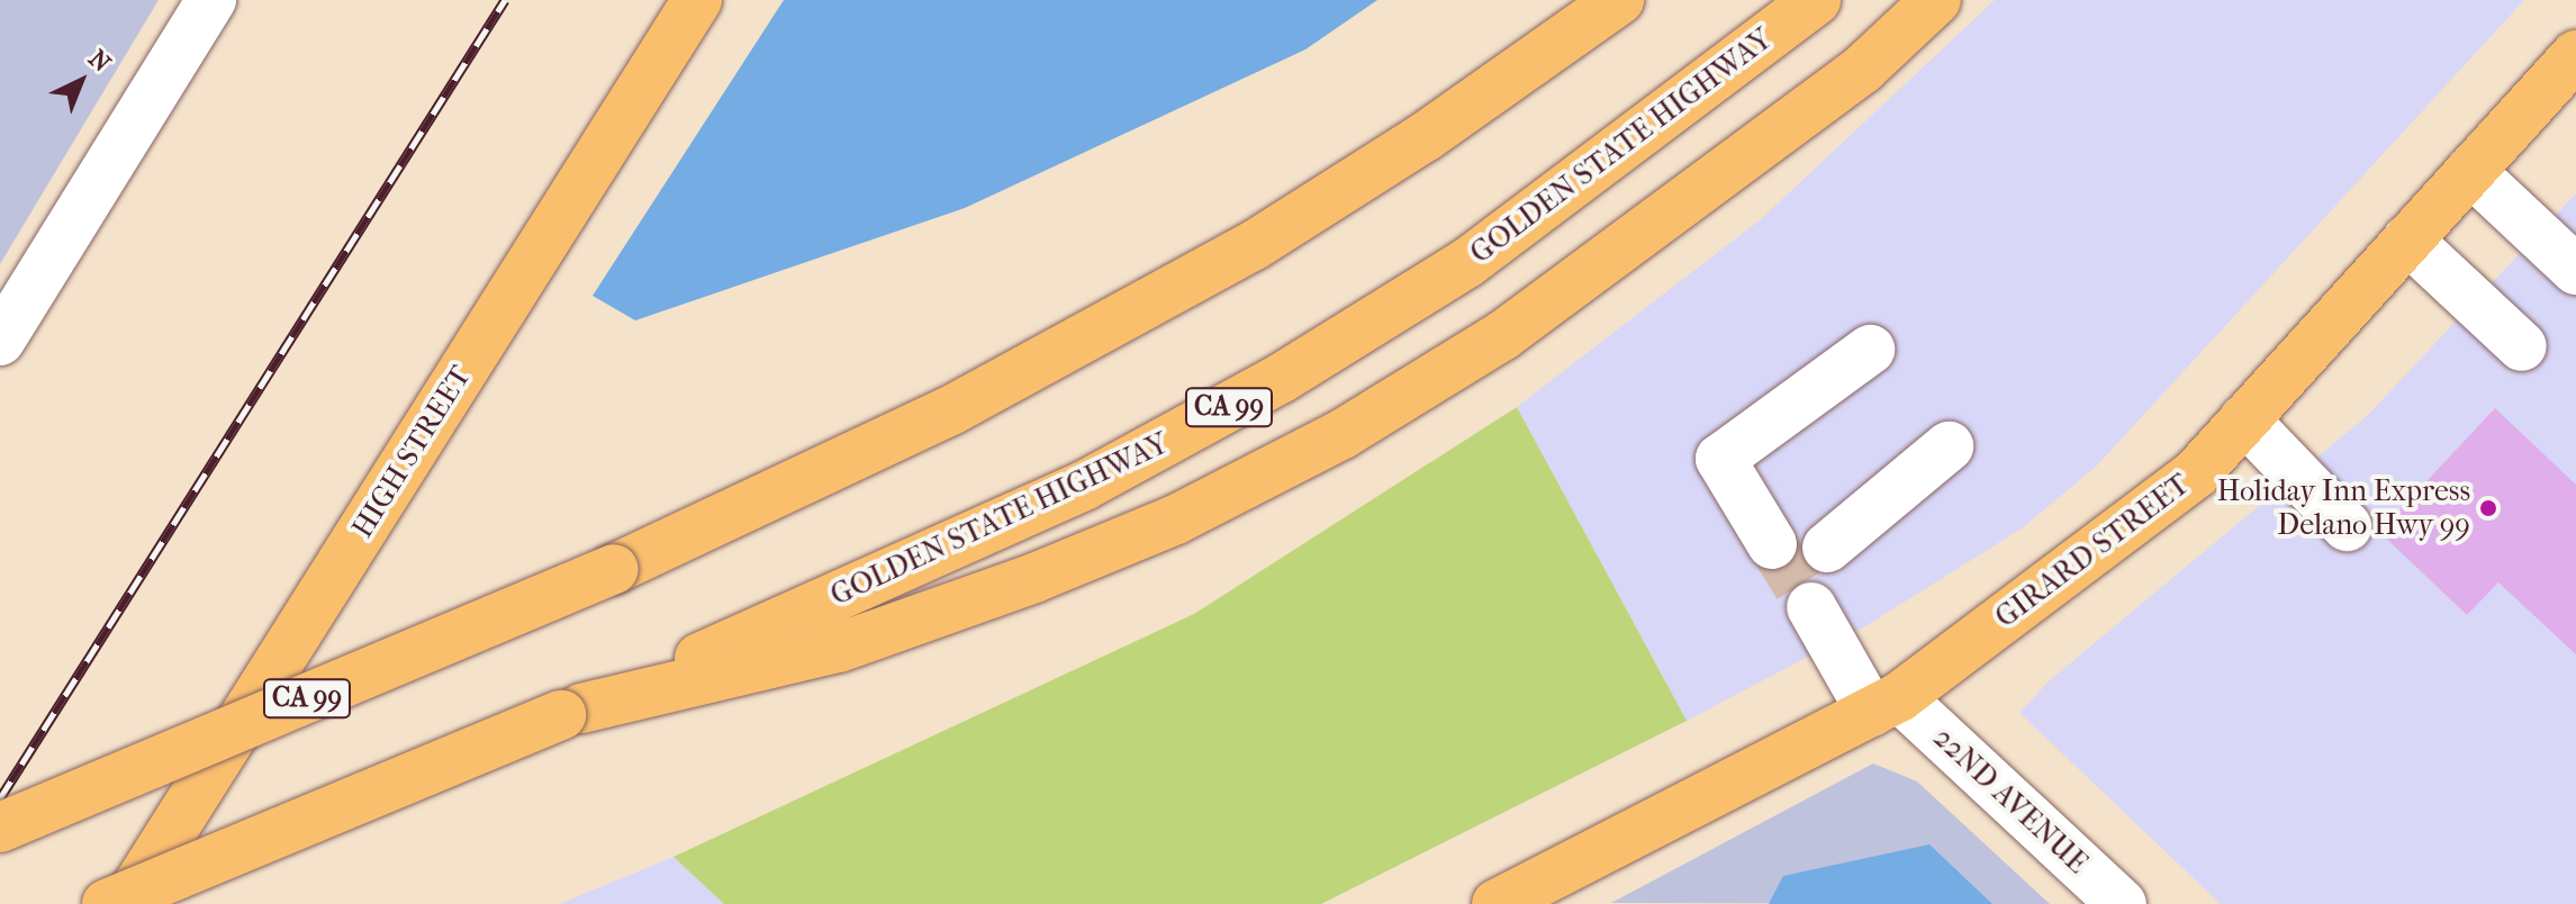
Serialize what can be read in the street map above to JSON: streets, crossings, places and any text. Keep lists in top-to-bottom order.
{
  "streets": {
    "main road": [
      "GOLDEN STATE HIGHWAY",
      "CA 99",
      "HIGH STREET",
      "GIRARD STREET"
    ],
    "street": ["22ND AVENUE"]
  },
  "crossings": [
    ["GIRARD STREET", "22ND AVENUE"]
  ],
  "places": ["Holiday Inn Express Delano Hwy 99"],
  "north": "top right"
}
